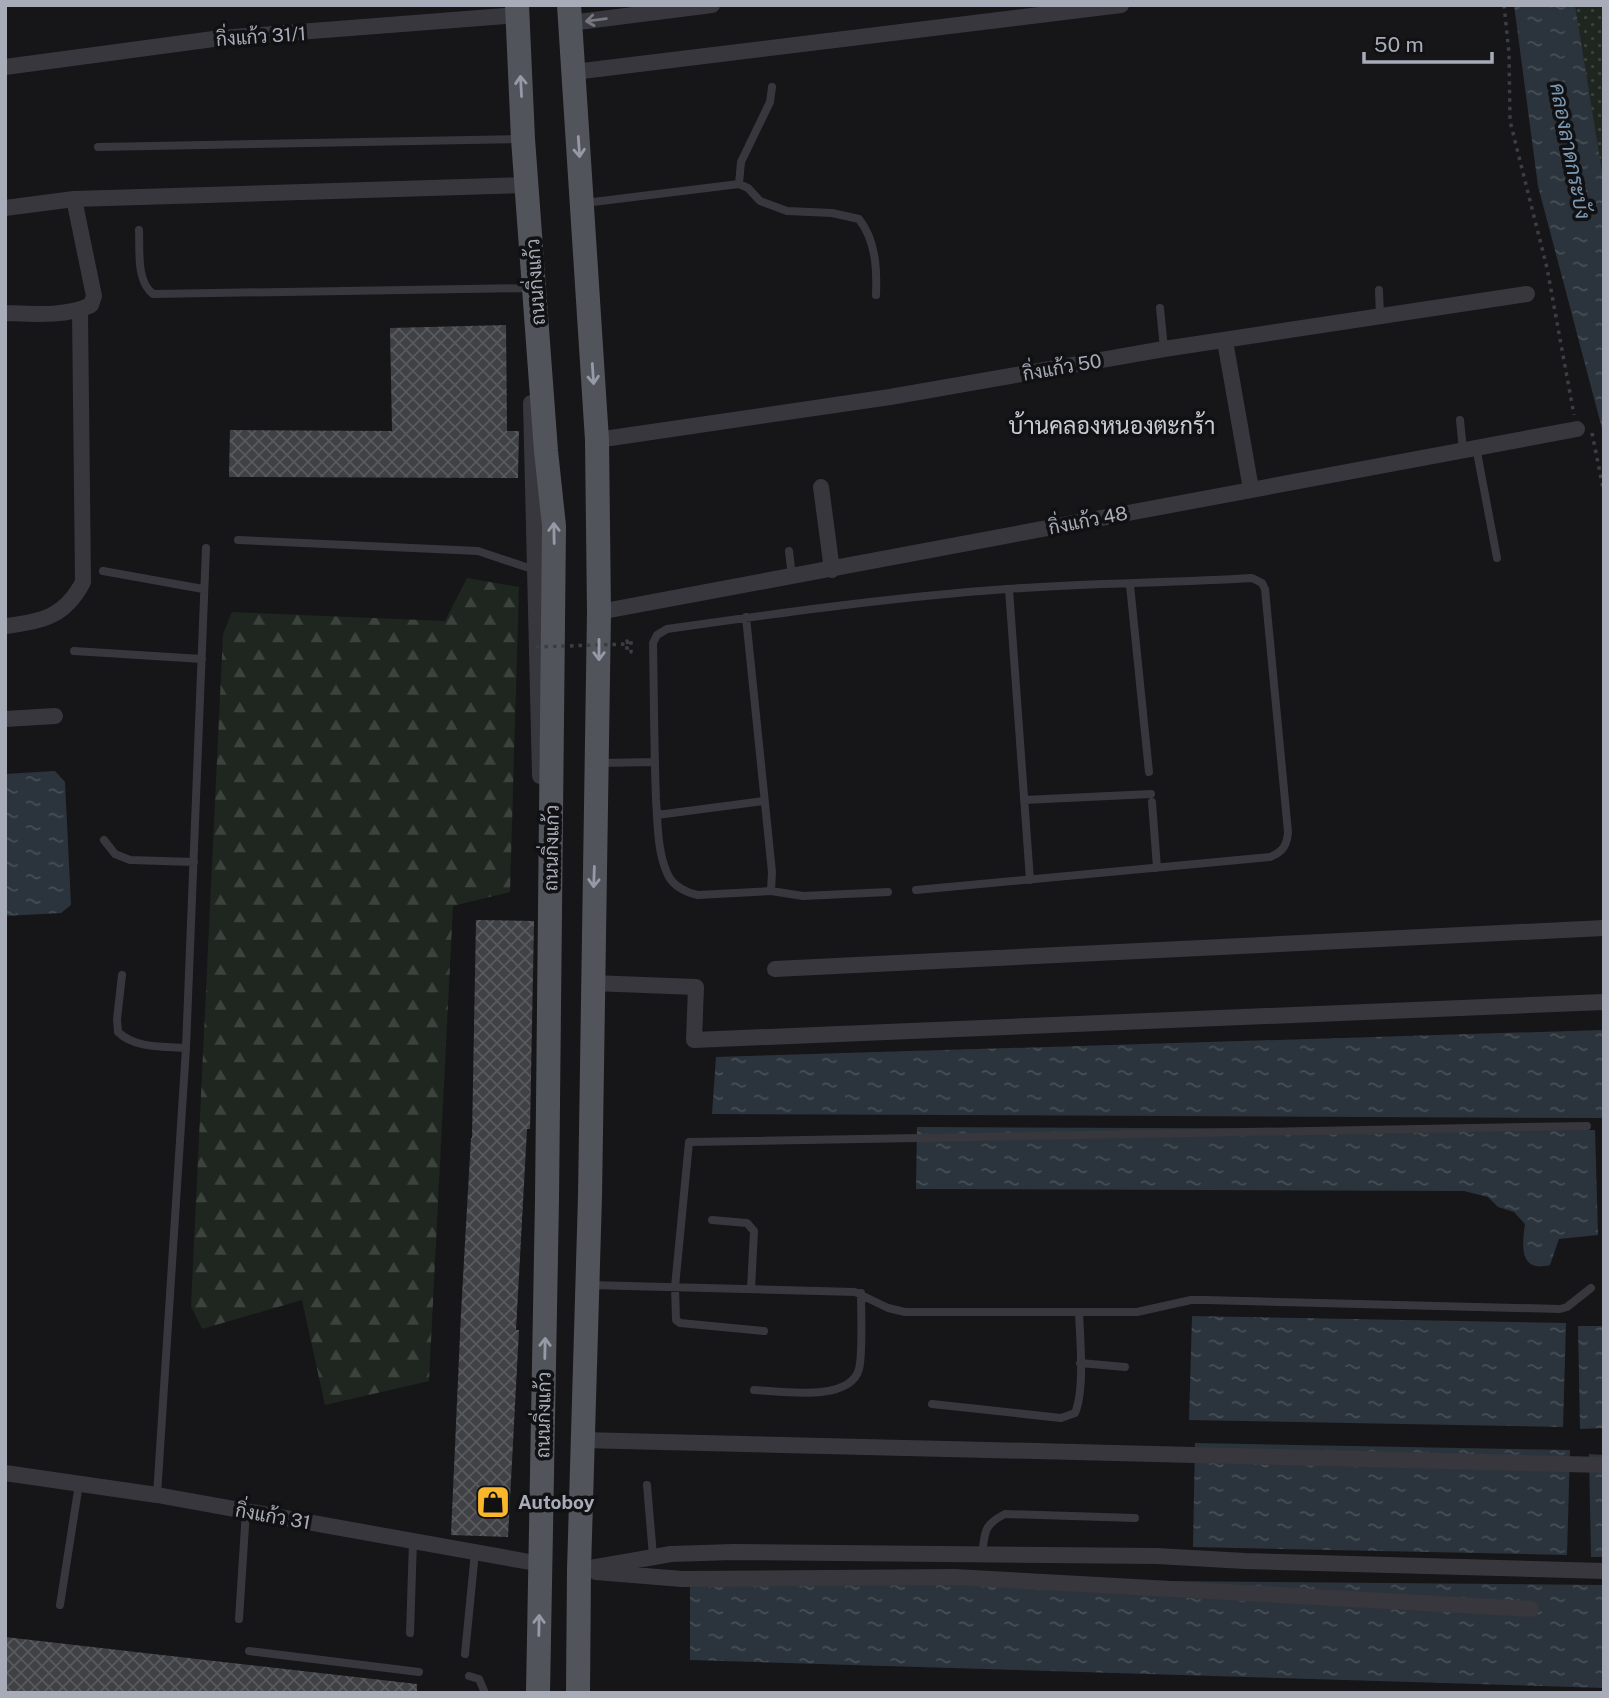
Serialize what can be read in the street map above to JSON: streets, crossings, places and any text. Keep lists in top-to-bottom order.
{
  "streets": {
    "main road": ["ถนนกิ่งแก้ว"],
    "street": [
      "กิ่งแก้ว 31/1",
      "กิ่งแก้ว 50",
      "กิ่งแก้ว 48",
      "กิ่งแก้ว 31"
    ]
  },
  "crossings": [
    ["กิ่งแก้ว 31/1", "ถนนกิ่งแก้ว"],
    ["ถนนกิ่งแก้ว", "กิ่งแก้ว 50"],
    ["ถนนกิ่งแก้ว", "กิ่งแก้ว 48"],
    ["ถนนกิ่งแก้ว", "กิ่งแก้ว 31"]
  ],
  "districts": ["บ้านคลองหนองตะกร้า"],
  "water": ["คลองลาดกระบัง"],
  "places": {
    "shop": ["Autoboy"]
  },
  "scale_bar": "50 m"
}
